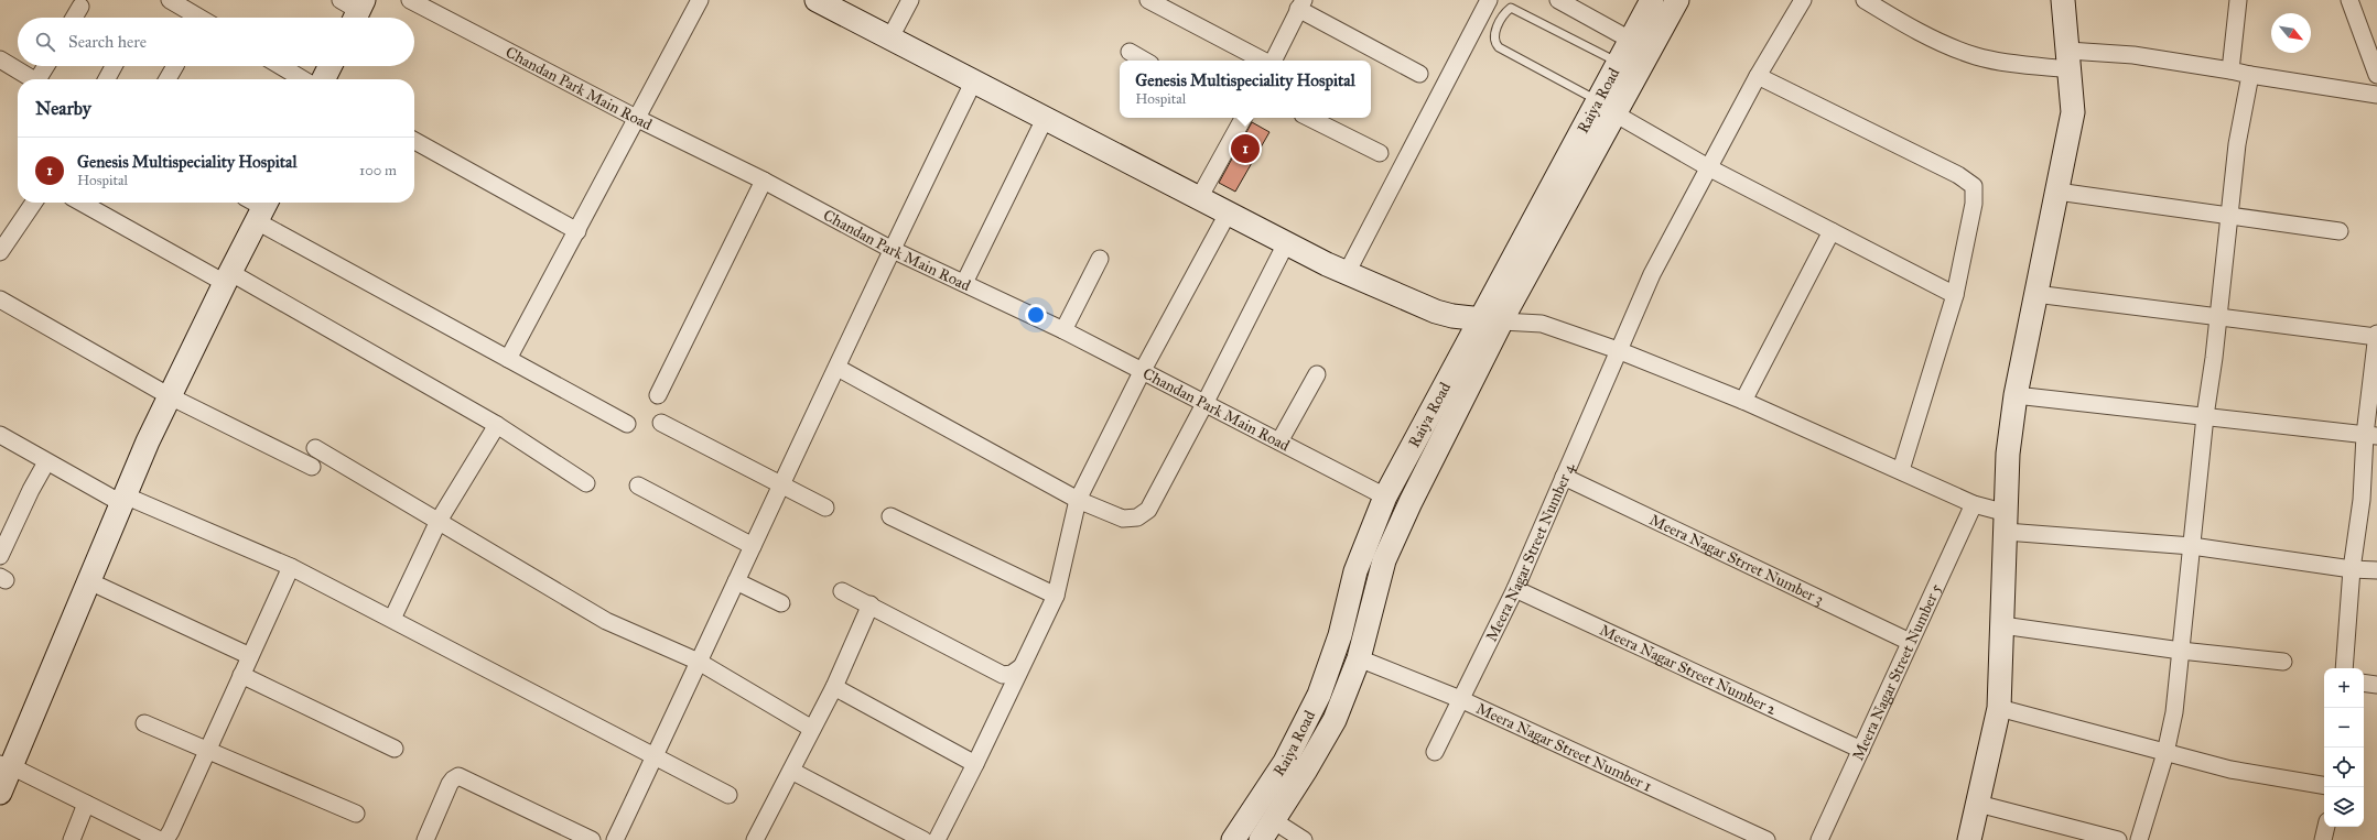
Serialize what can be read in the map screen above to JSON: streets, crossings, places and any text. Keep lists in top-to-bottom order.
{
  "streets": {
    "street": [
      "Chandan Park Main Road",
      "Raiya Road",
      "Meera Nagar Street Number 4",
      "Meera Nagar Strret Number 3",
      "Meera Nagar Street Number 2",
      "Meera Nagar Street Number 5",
      "Meera Nagar Street Number 1"
    ]
  },
  "crossings": [
    ["Chandan Park Main Road", "Raiya Road"],
    ["Raiya Road", "Meera Nagar Street Number 1"],
    ["Meera Nagar Street Number 4", "Meera Nagar Strret Number 3"],
    ["Meera Nagar Street Number 4", "Meera Nagar Street Number 2"],
    ["Meera Nagar Street Number 4", "Meera Nagar Street Number 1"],
    ["Meera Nagar Strret Number 3", "Meera Nagar Street Number 5"],
    ["Meera Nagar Street Number 2", "Meera Nagar Street Number 5"]
  ],
  "north": "bottom right",
  "page": {
    "search": "Search here",
    "popup": ["Genesis Multispeciality Hospital", "Hospital"],
    "heading": "Nearby",
    "pins": "1",
    "list": [
      {
        "mark": "1",
        "name": "Genesis Multispeciality Hospital",
        "note": "Hospital",
        "value": "100 m"
      }
    ],
    "map_buttons": ["+", "−"]
  }
}
